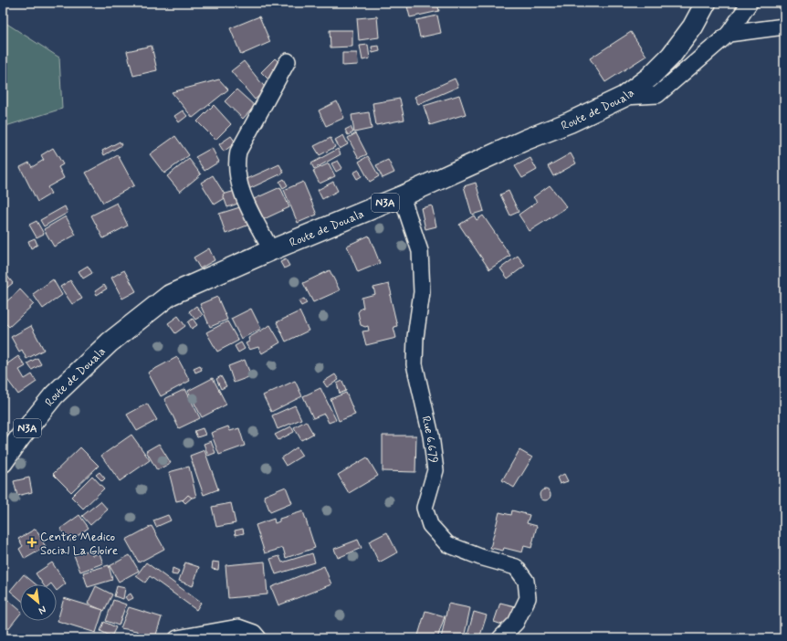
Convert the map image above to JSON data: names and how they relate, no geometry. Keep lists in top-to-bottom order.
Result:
{
  "streets": {
    "highway": ["Route de Douala", "N3A"],
    "street": ["Rue 6.679"]
  },
  "crossings": [
    ["Route de Douala", "Rue 6.679"]
  ],
  "places": {
    "health": ["Centre Medico Social La Gloire"]
  },
  "north": "bottom right"
}
